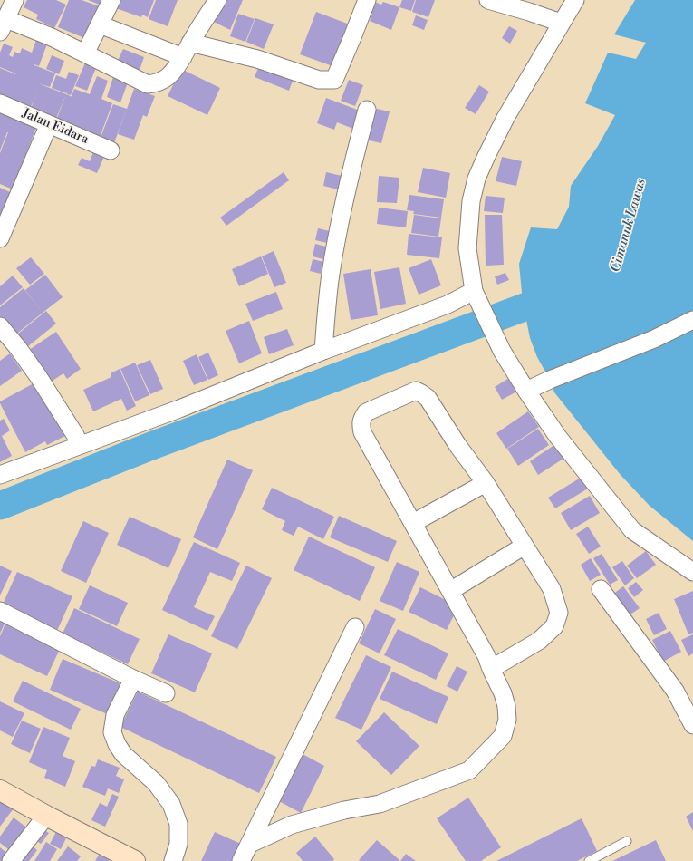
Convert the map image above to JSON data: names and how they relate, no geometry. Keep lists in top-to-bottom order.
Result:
{
  "streets": {
    "street": ["Jalan Eidara"]
  },
  "water": ["Cimanuk Lawas"]
}
